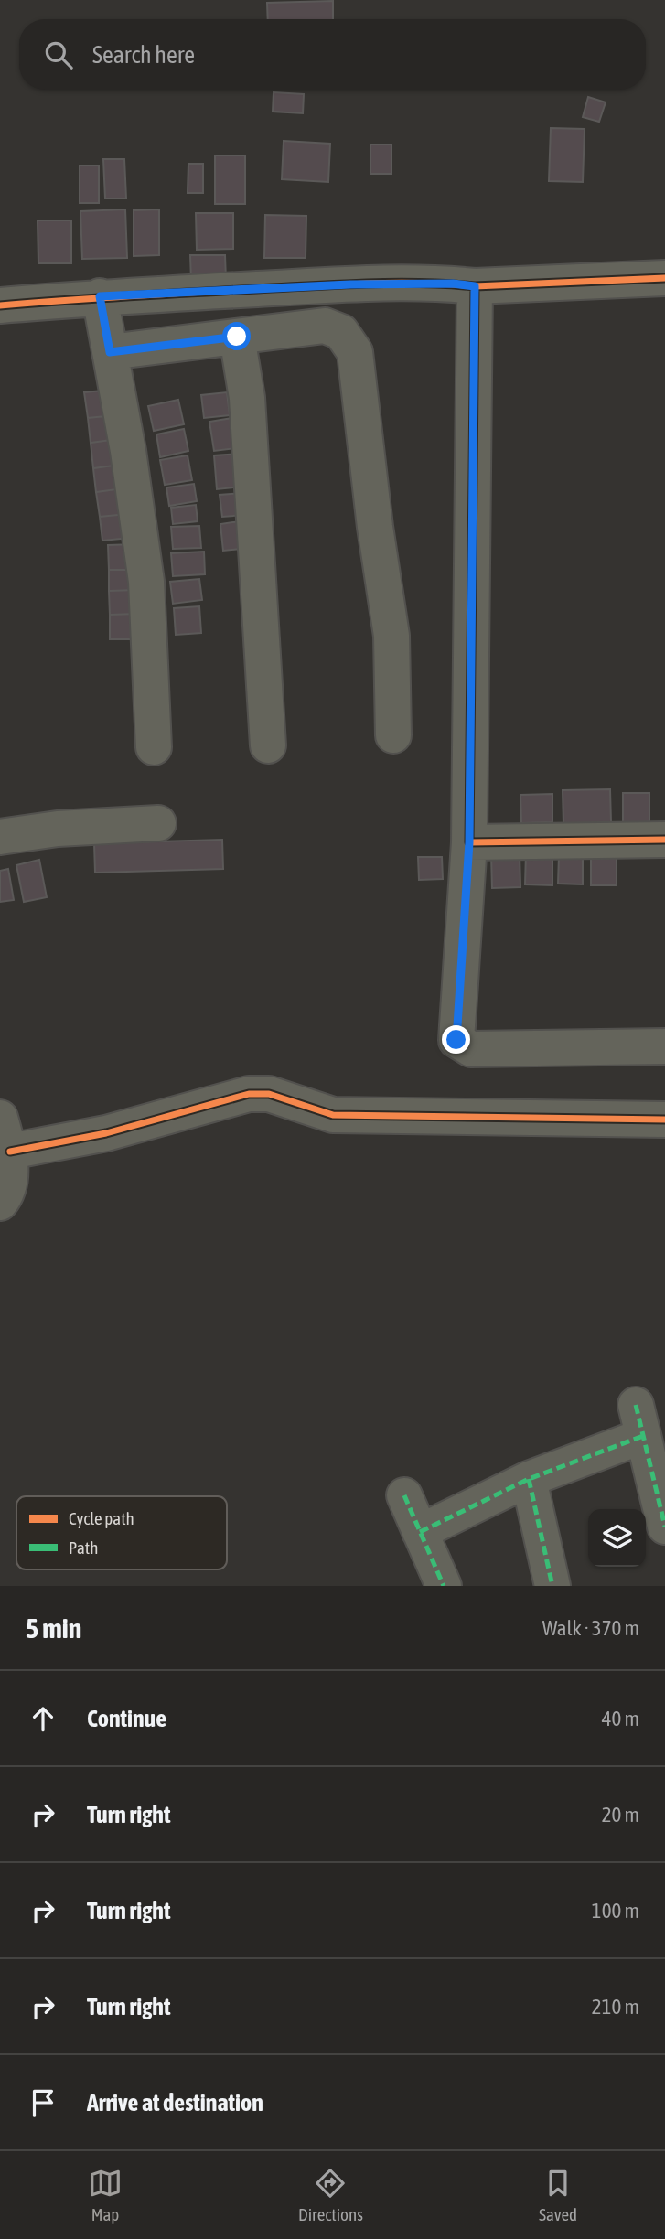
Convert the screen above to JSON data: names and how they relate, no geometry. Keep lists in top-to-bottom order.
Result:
{
  "legend": ["Cycle path", "Path"],
  "page": {
    "search": "Search here",
    "heading": ["5 min", "Walk · 370 m"],
    "list": [
      ["Continue", "40 m"],
      ["Turn right", "20 m"],
      ["Turn right", "100 m"],
      ["Turn right", "210 m"],
      "Arrive at destination"
    ],
    "nav": ["Map", "Directions", "Saved"]
  }
}
